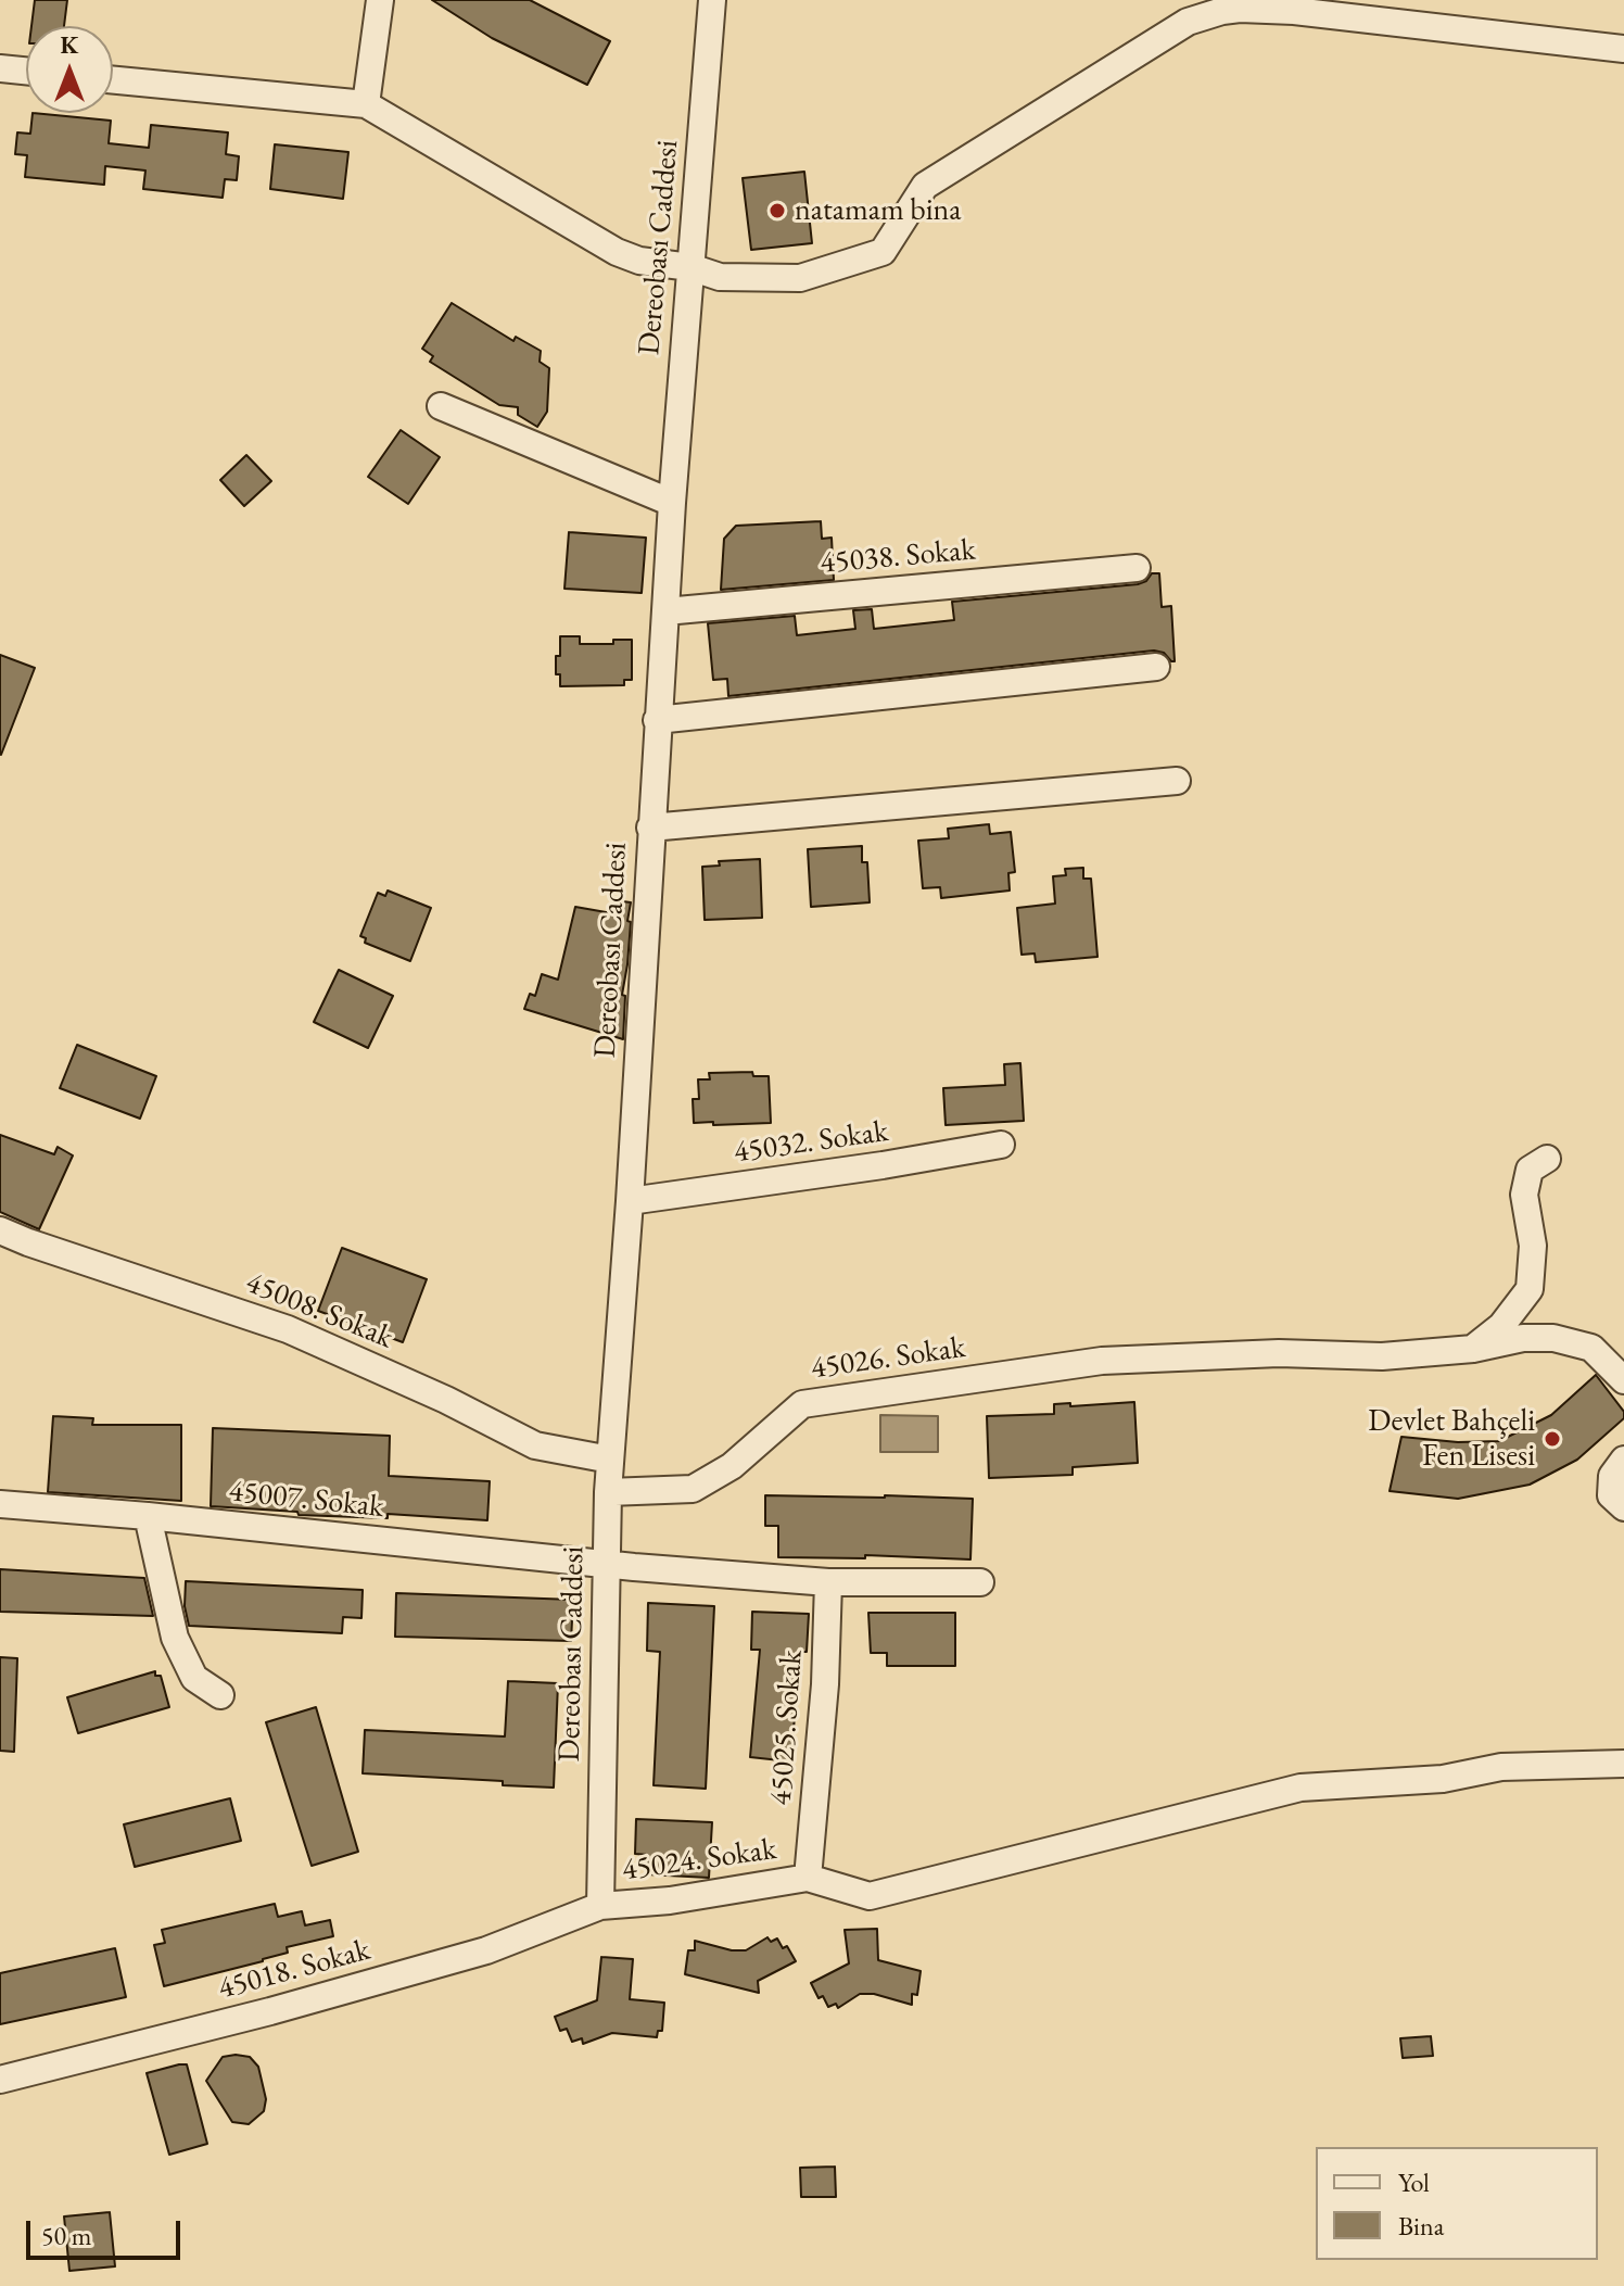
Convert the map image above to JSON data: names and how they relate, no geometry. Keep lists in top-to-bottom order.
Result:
{
  "streets": {
    "street": [
      "Dereobası Caddesi",
      "45038. Sokak",
      "45032. Sokak",
      "45008. Sokak",
      "45026. Sokak",
      "45007. Sokak",
      "45025. Sokak",
      "45024. Sokak",
      "45018. Sokak"
    ]
  },
  "crossings": [
    ["Dereobası Caddesi", "45038. Sokak"],
    ["Dereobası Caddesi", "45032. Sokak"],
    ["Dereobası Caddesi", "45008. Sokak"],
    ["Dereobası Caddesi", "45026. Sokak"],
    ["Dereobası Caddesi", "45007. Sokak"],
    ["Dereobası Caddesi", "45024. Sokak"],
    ["Dereobası Caddesi", "45018. Sokak"],
    ["45025. Sokak", "45024. Sokak"],
    ["45024. Sokak", "45018. Sokak"]
  ],
  "places": ["natamam bina", "Devlet Bahçeli Fen Lisesi"],
  "legend": ["Yol", "Bina"],
  "scale_bar": "50 m",
  "north": "top"
}
